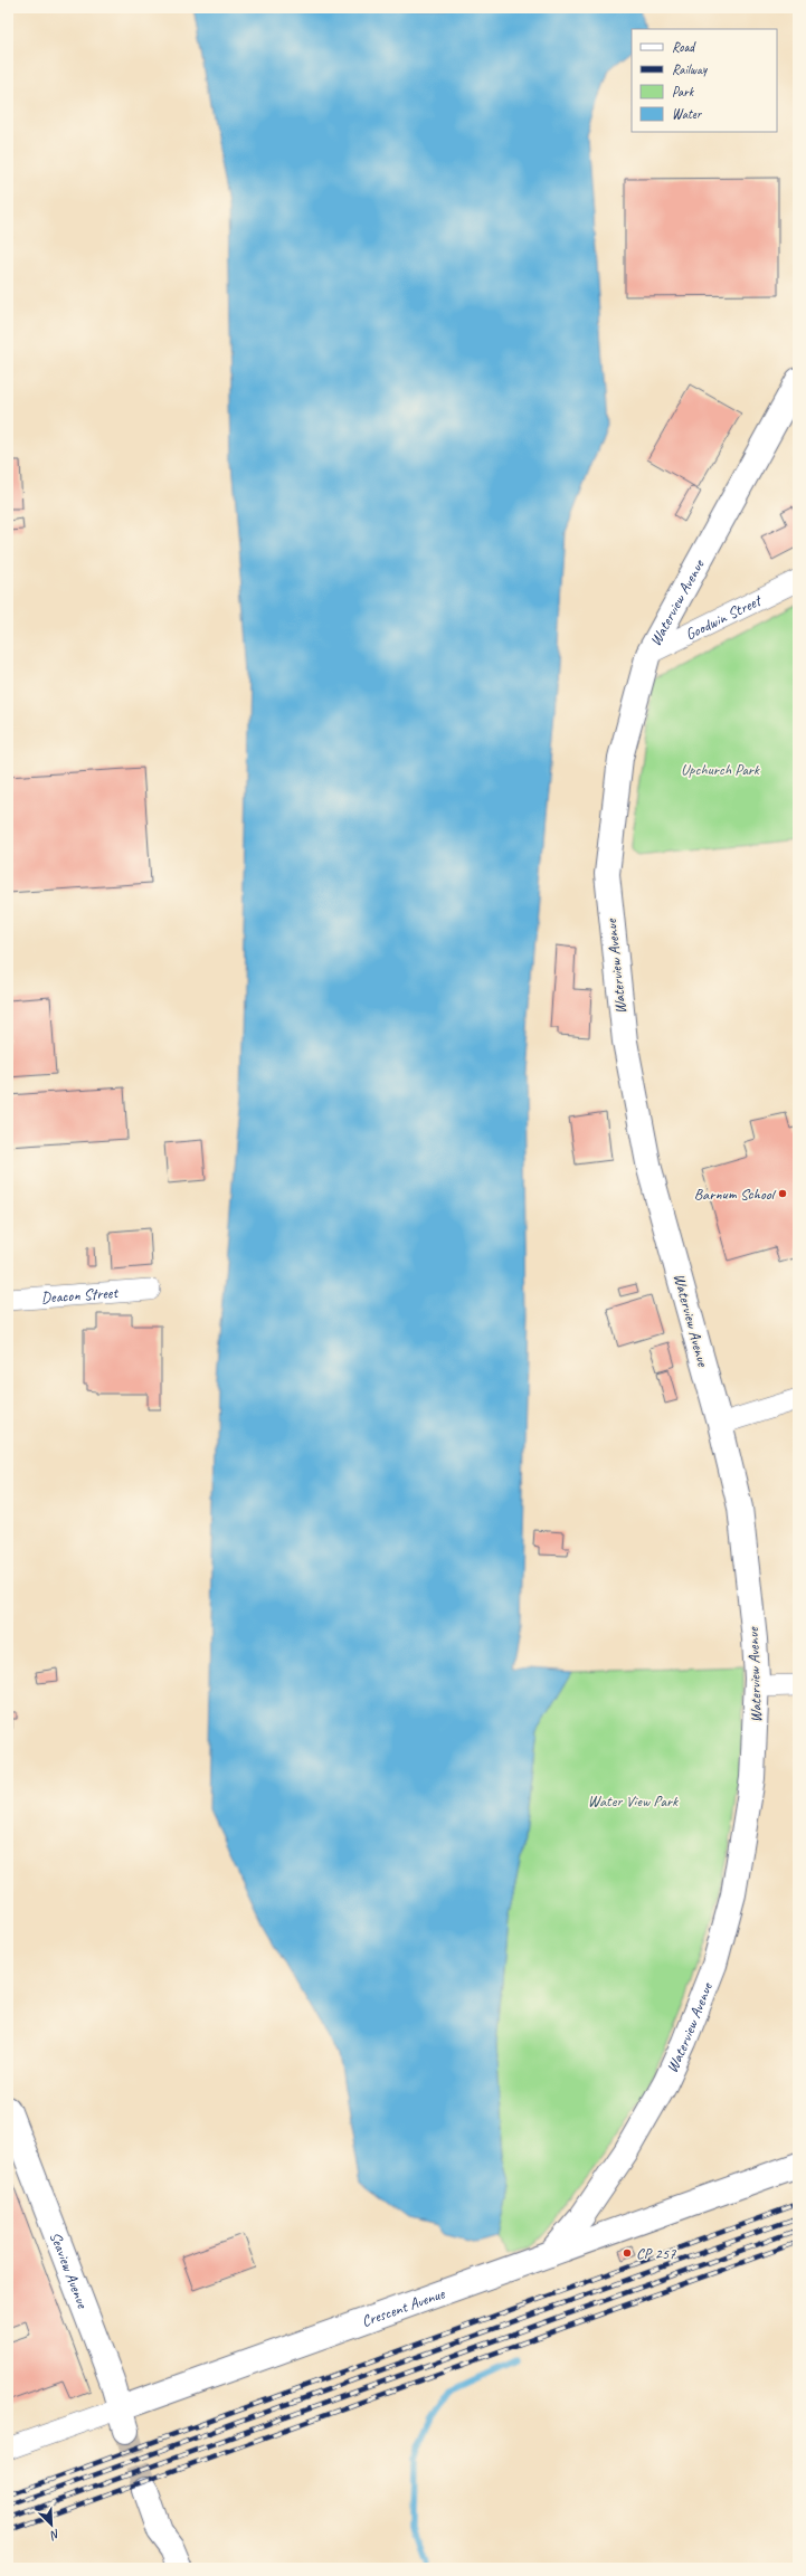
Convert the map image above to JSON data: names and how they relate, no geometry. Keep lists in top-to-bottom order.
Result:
{
  "streets": {
    "street": [
      "Waterview Avenue",
      "Goodwin Street",
      "Deacon Street",
      "Seaview Avenue",
      "Crescent Avenue"
    ]
  },
  "crossings": [
    ["Waterview Avenue", "Goodwin Street"],
    ["Waterview Avenue", "Crescent Avenue"],
    ["Seaview Avenue", "Crescent Avenue"]
  ],
  "parks": ["Upchurch Park", "Water View Park"],
  "places": ["Barnum School", "CP 257"],
  "legend": [
    "Road",
    "Railway",
    "Park",
    "Water"
  ],
  "north": "bottom right"
}
